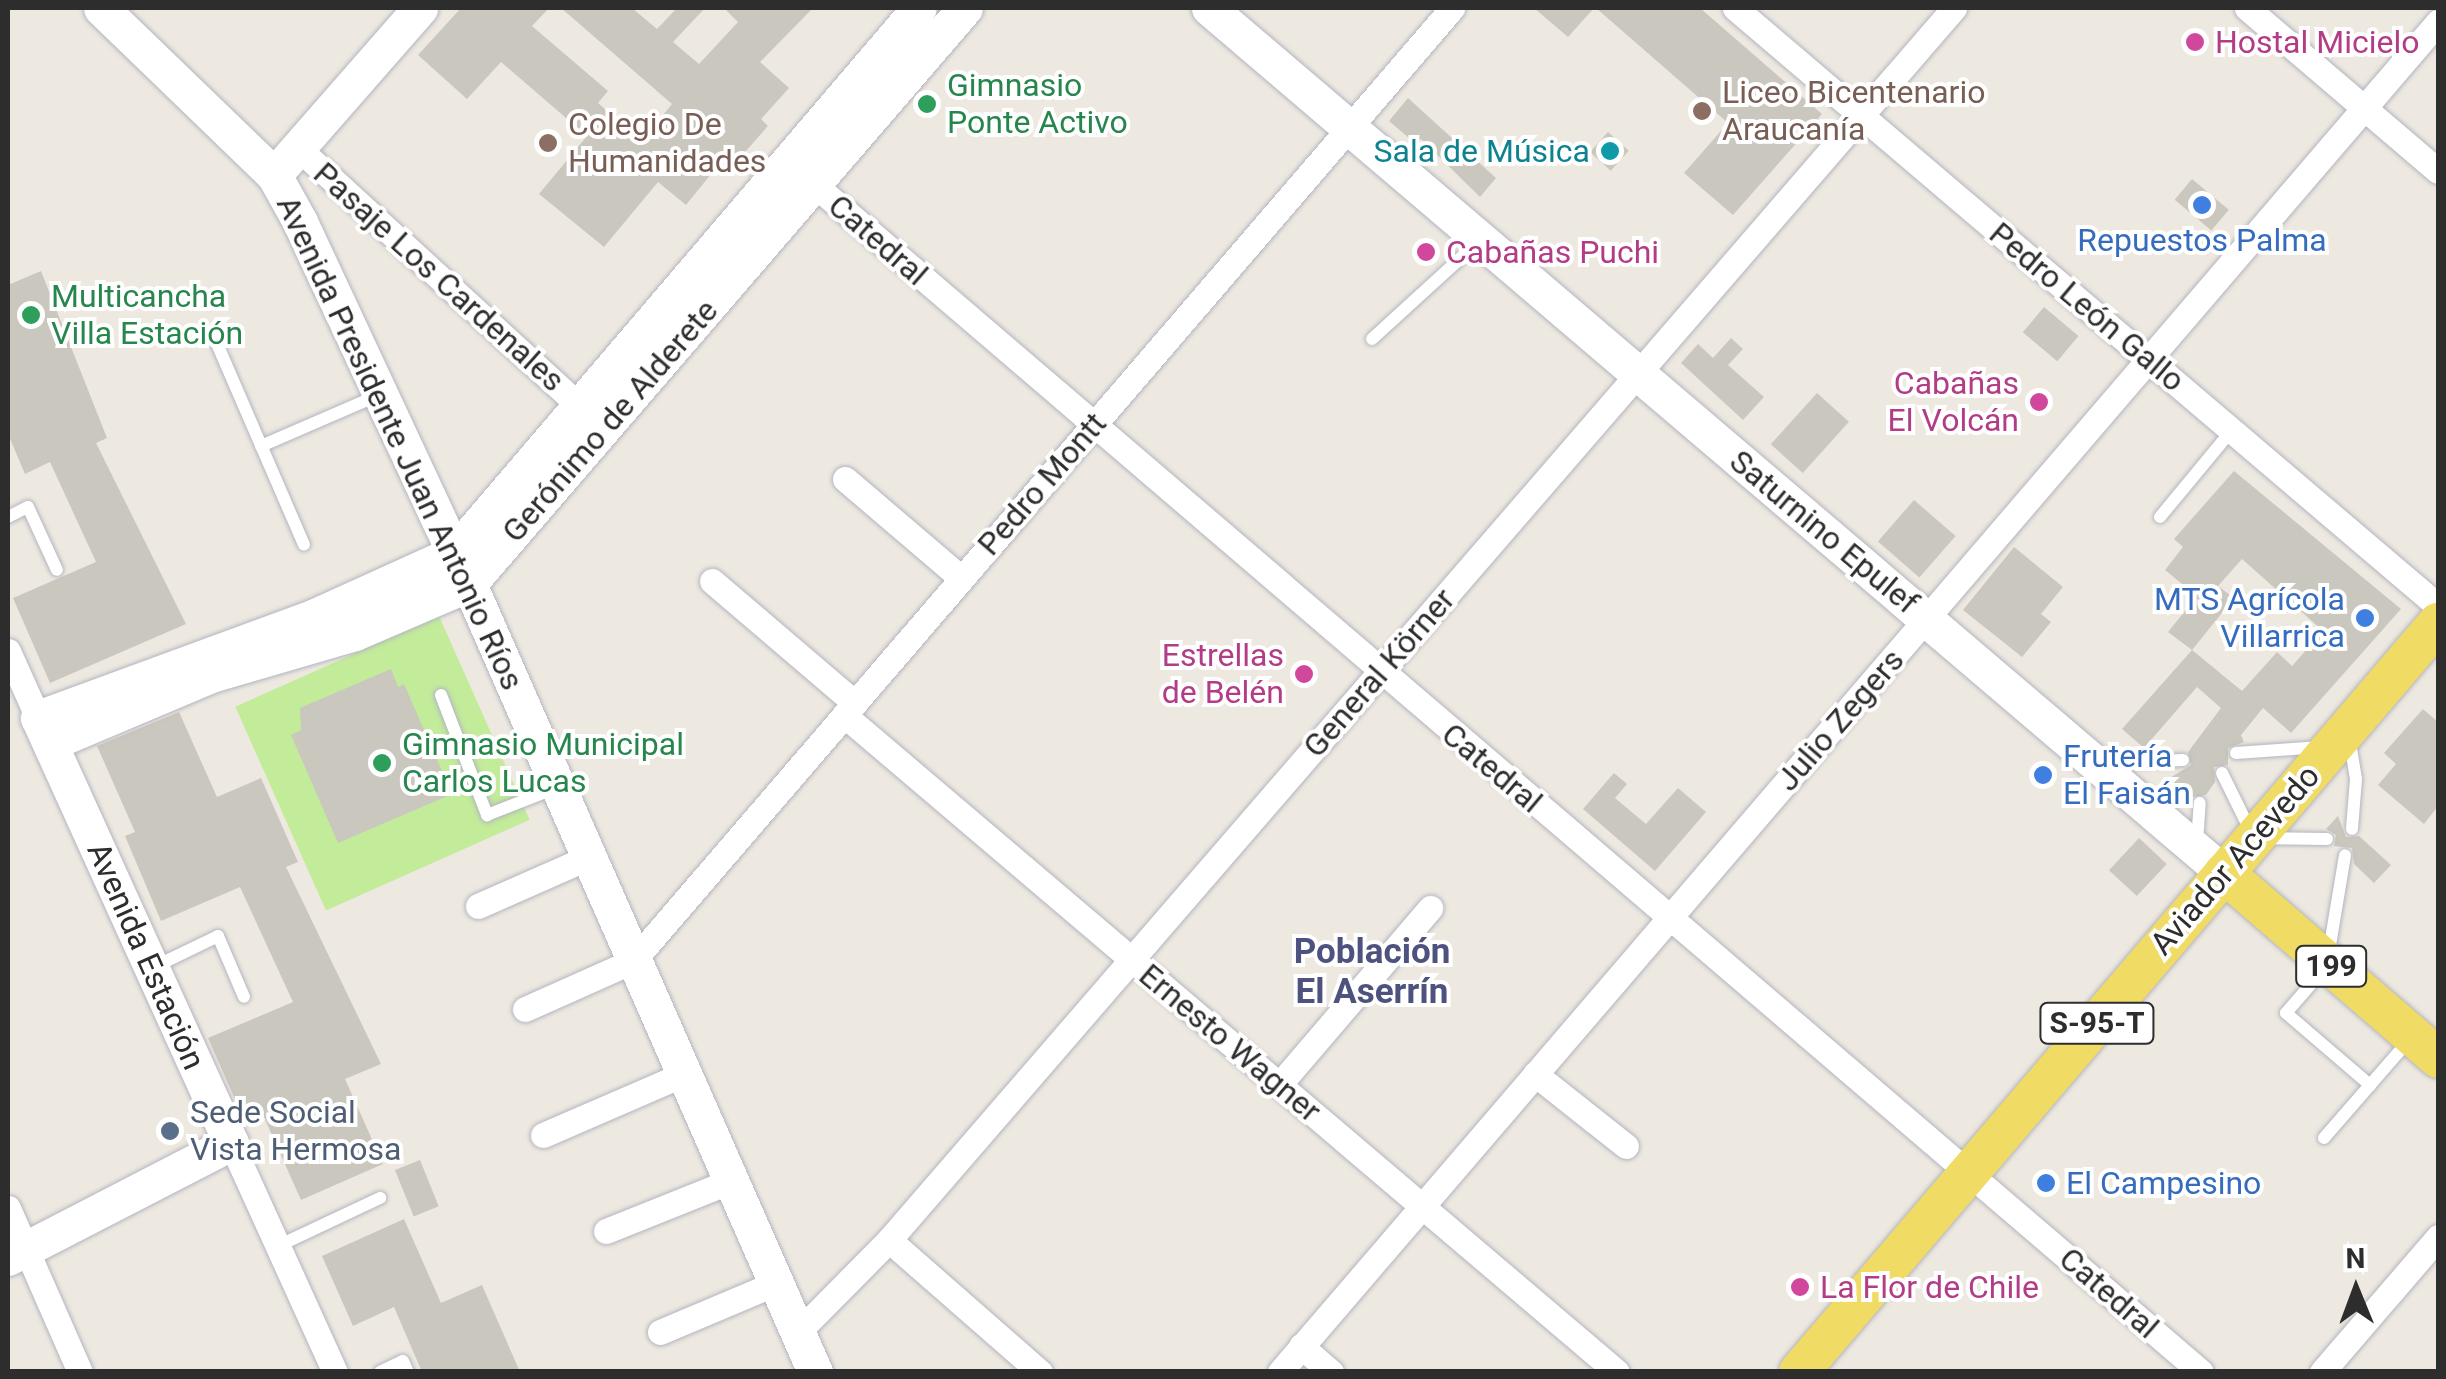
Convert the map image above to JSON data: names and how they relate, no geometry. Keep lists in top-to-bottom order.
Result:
{
  "streets": {
    "main road": [
      "Gerónimo de Alderete",
      "Avenida Presidente Juan Antonio Ríos",
      "Saturnino Epulef",
      "Aviador Acevedo",
      "Avenida Estación",
      "199",
      "S-95-T"
    ],
    "street": [
      "Catedral",
      "Pasaje Los Cardenales",
      "Pedro León Gallo",
      "Pedro Montt",
      "General Körner",
      "Julio Zegers",
      "Ernesto Wagner"
    ]
  },
  "crossings": [
    ["Catedral", "Gerónimo de Alderete"],
    ["Catedral", "Pedro Montt"],
    ["Catedral", "General Körner"],
    ["Catedral", "Julio Zegers"],
    ["Catedral", "Aviador Acevedo"],
    ["Pasaje Los Cardenales", "Gerónimo de Alderete"],
    ["Pedro León Gallo", "General Körner"],
    ["Pedro León Gallo", "Julio Zegers"],
    ["Gerónimo de Alderete", "Avenida Presidente Juan Antonio Ríos"],
    ["Gerónimo de Alderete", "Avenida Estación"],
    ["Avenida Presidente Juan Antonio Ríos", "Pedro Montt"],
    ["Avenida Presidente Juan Antonio Ríos", "General Körner"],
    ["Pedro Montt", "Saturnino Epulef"],
    ["Pedro Montt", "Ernesto Wagner"],
    ["Saturnino Epulef", "General Körner"],
    ["Saturnino Epulef", "Julio Zegers"],
    ["Saturnino Epulef", "Aviador Acevedo"],
    ["General Körner", "Ernesto Wagner"],
    ["Julio Zegers", "Ernesto Wagner"]
  ],
  "districts": ["Población El Aserrín"],
  "places": [
    "Hostal Micielo",
    "Gimnasio Ponte Activo",
    "Liceo Bicentenario Araucanía",
    "Colegio De Humanidades",
    "Sala de Música",
    "Repuestos Palma",
    "Cabañas Puchi",
    "Multicancha Villa Estación",
    "Cabañas El Volcán",
    "MTS Agrícola Villarrica",
    "Estrellas de Belén",
    "Gimnasio Municipal Carlos Lucas",
    "Frutería El Faisán",
    "Sede Social Vista Hermosa",
    "El Campesino",
    "La Flor de Chile"
  ],
  "north": "top"
}
